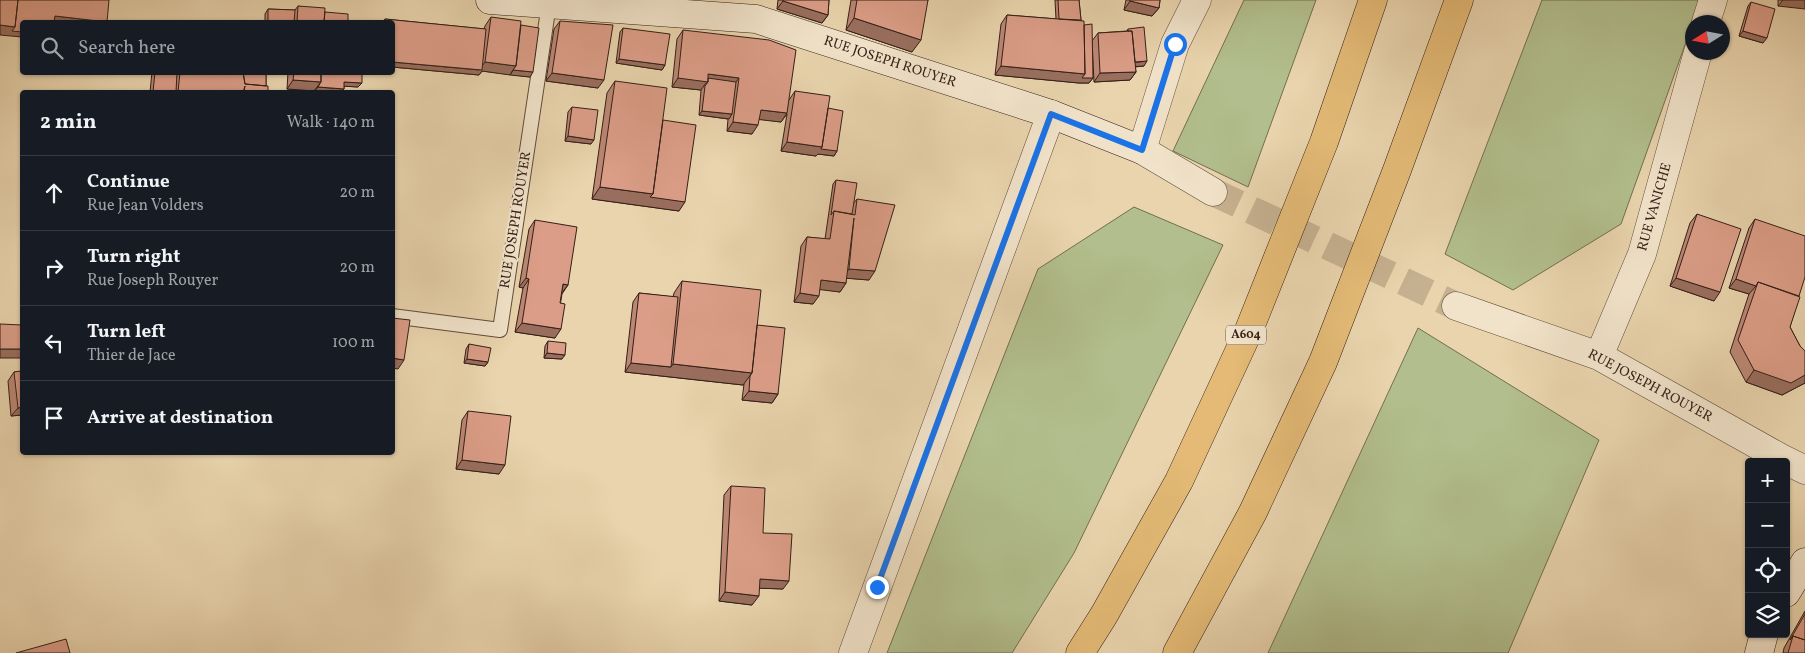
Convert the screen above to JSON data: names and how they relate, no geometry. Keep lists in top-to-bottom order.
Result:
{
  "streets": {
    "highway": ["A604"],
    "street": ["RUE JOSEPH ROUYER", "RUE VANICHE"]
  },
  "crossings": [
    ["RUE JOSEPH ROUYER", "RUE VANICHE"]
  ],
  "north": "left",
  "page": {
    "search": "Search here",
    "heading": ["2 min", "Walk · 140 m"],
    "list": [
      ["Continue", "Rue Jean Volders", "20 m"],
      ["Turn right", "Rue Joseph Rouyer", "20 m"],
      ["Turn left", "Thier de Jace", "100 m"],
      "Arrive at destination"
    ],
    "map_buttons": ["+", "−"]
  }
}
